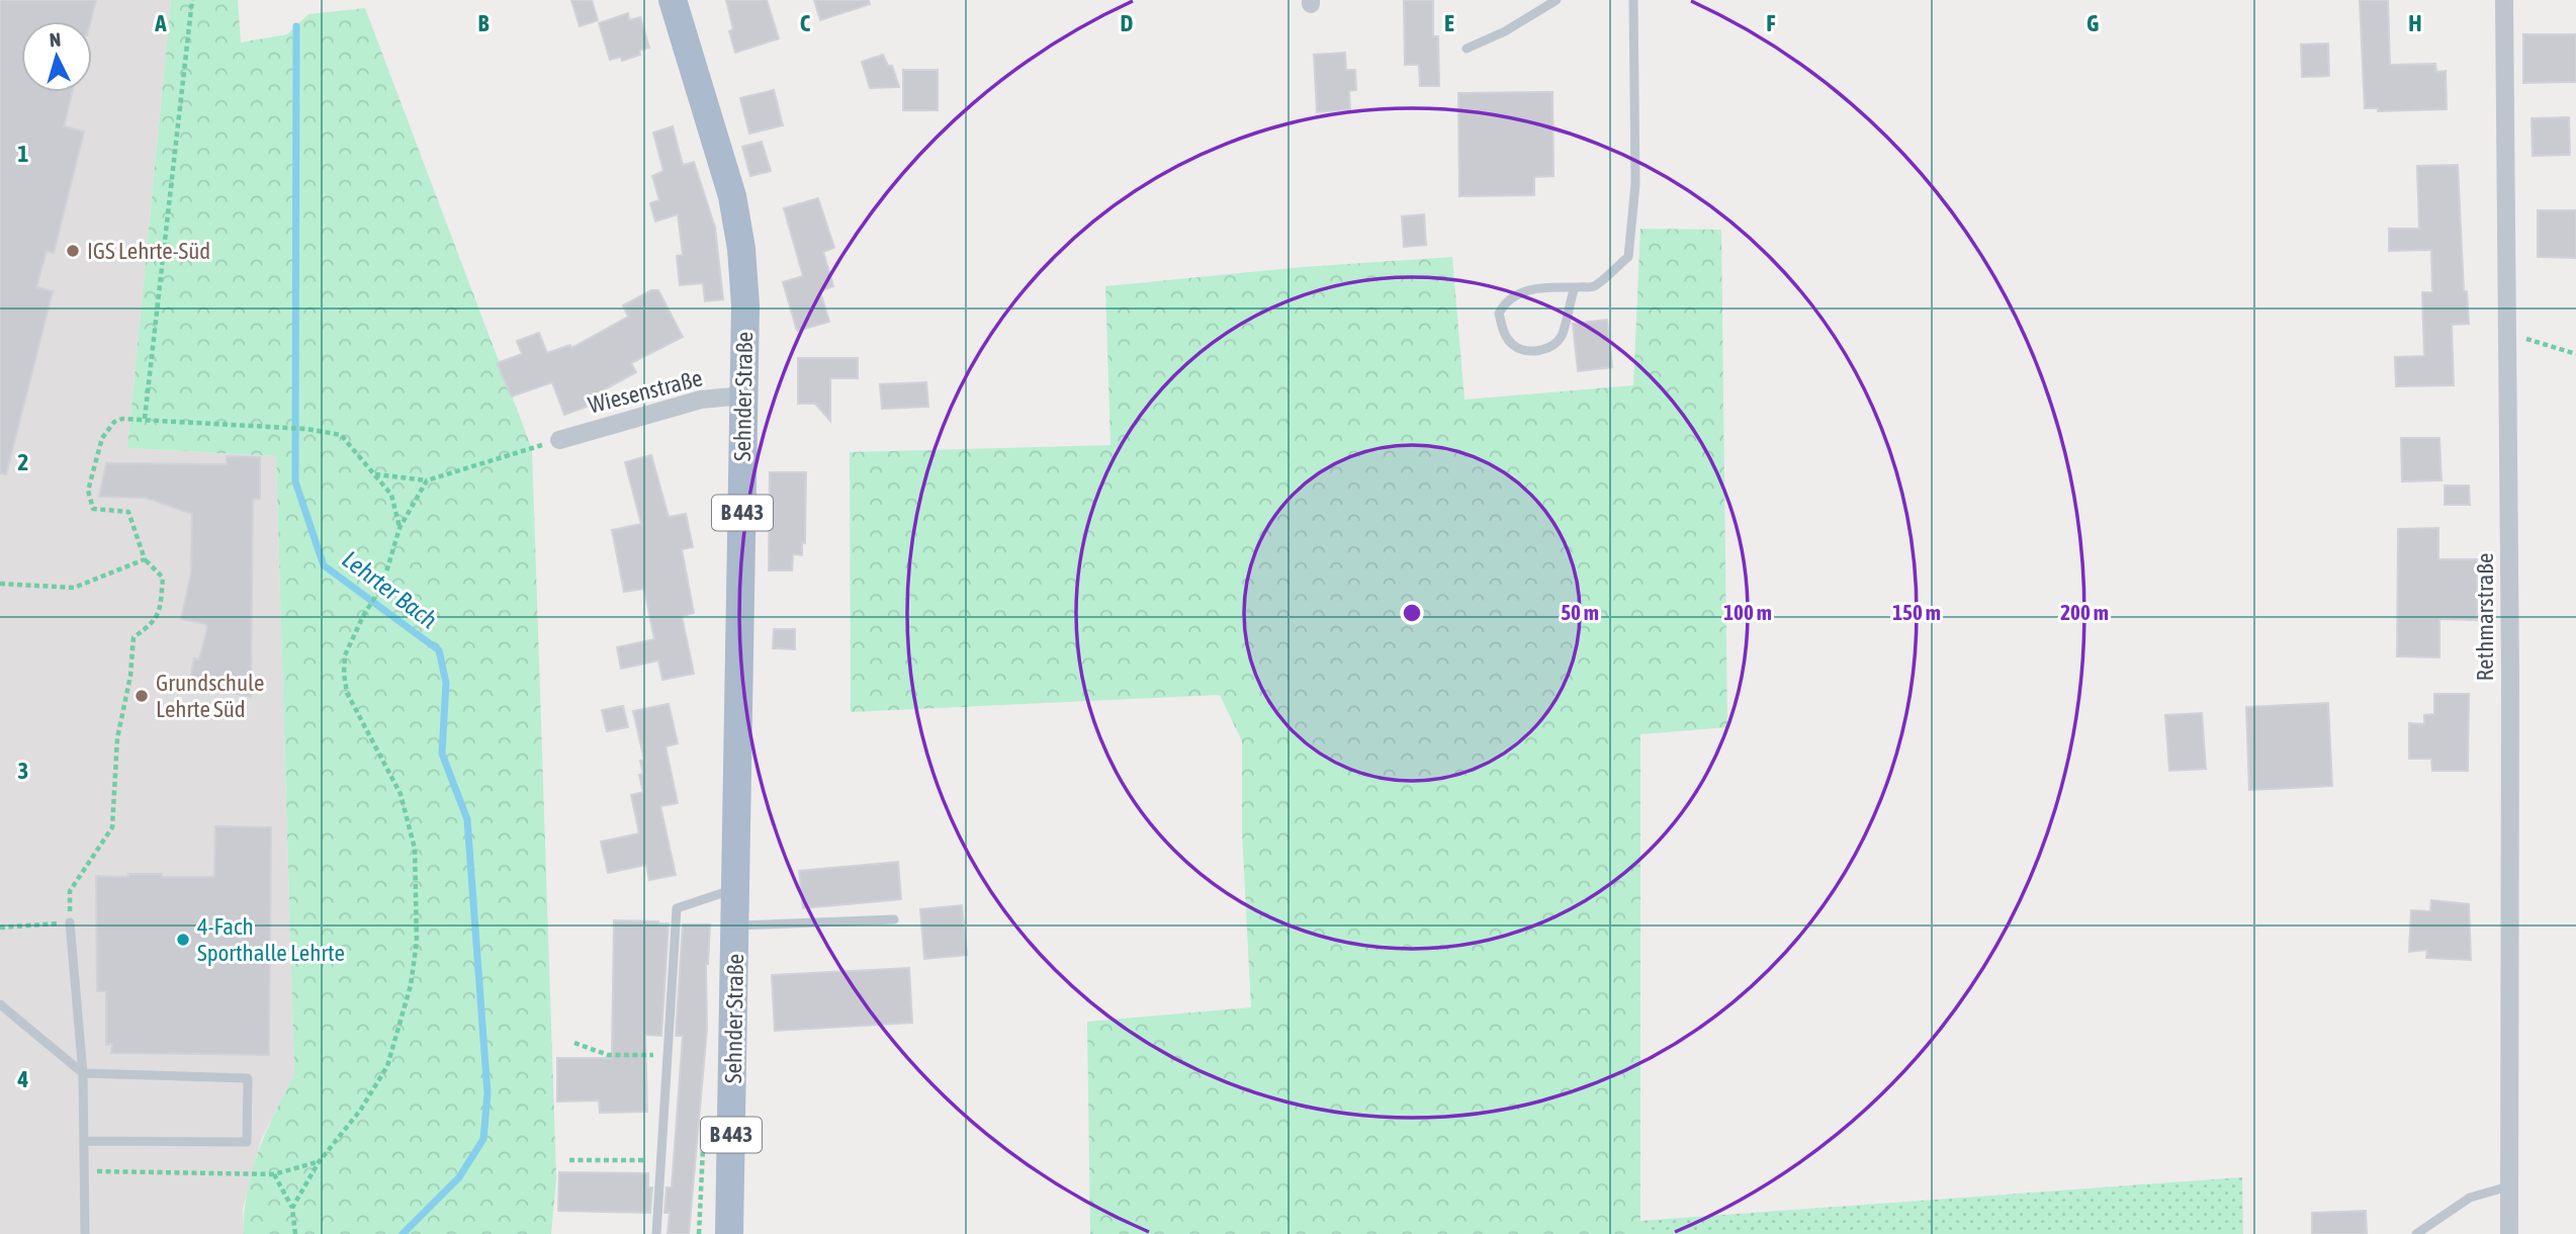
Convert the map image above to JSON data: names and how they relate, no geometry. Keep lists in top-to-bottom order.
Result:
{
  "streets": {
    "main road": ["Sehnder Straße", "B 443"],
    "street": ["Wiesenstraße", "Rethmarstraße"]
  },
  "crossings": [
    ["Wiesenstraße", "Sehnder Straße"]
  ],
  "water": ["Lehrter Bach"],
  "places": ["IGS Lehrte-Süd", "Grundschule Lehrte Süd", "4-Fach Sporthalle Lehrte"],
  "north": "top",
  "grid": {
    "columns": [
      "A",
      "B",
      "C",
      "D",
      "E",
      "F",
      "G",
      "H"
    ],
    "rows": [
      "1",
      "2",
      "3",
      "4"
    ]
  },
  "rings": [
    "50 m",
    "100 m",
    "150 m",
    "200 m"
  ]
}
